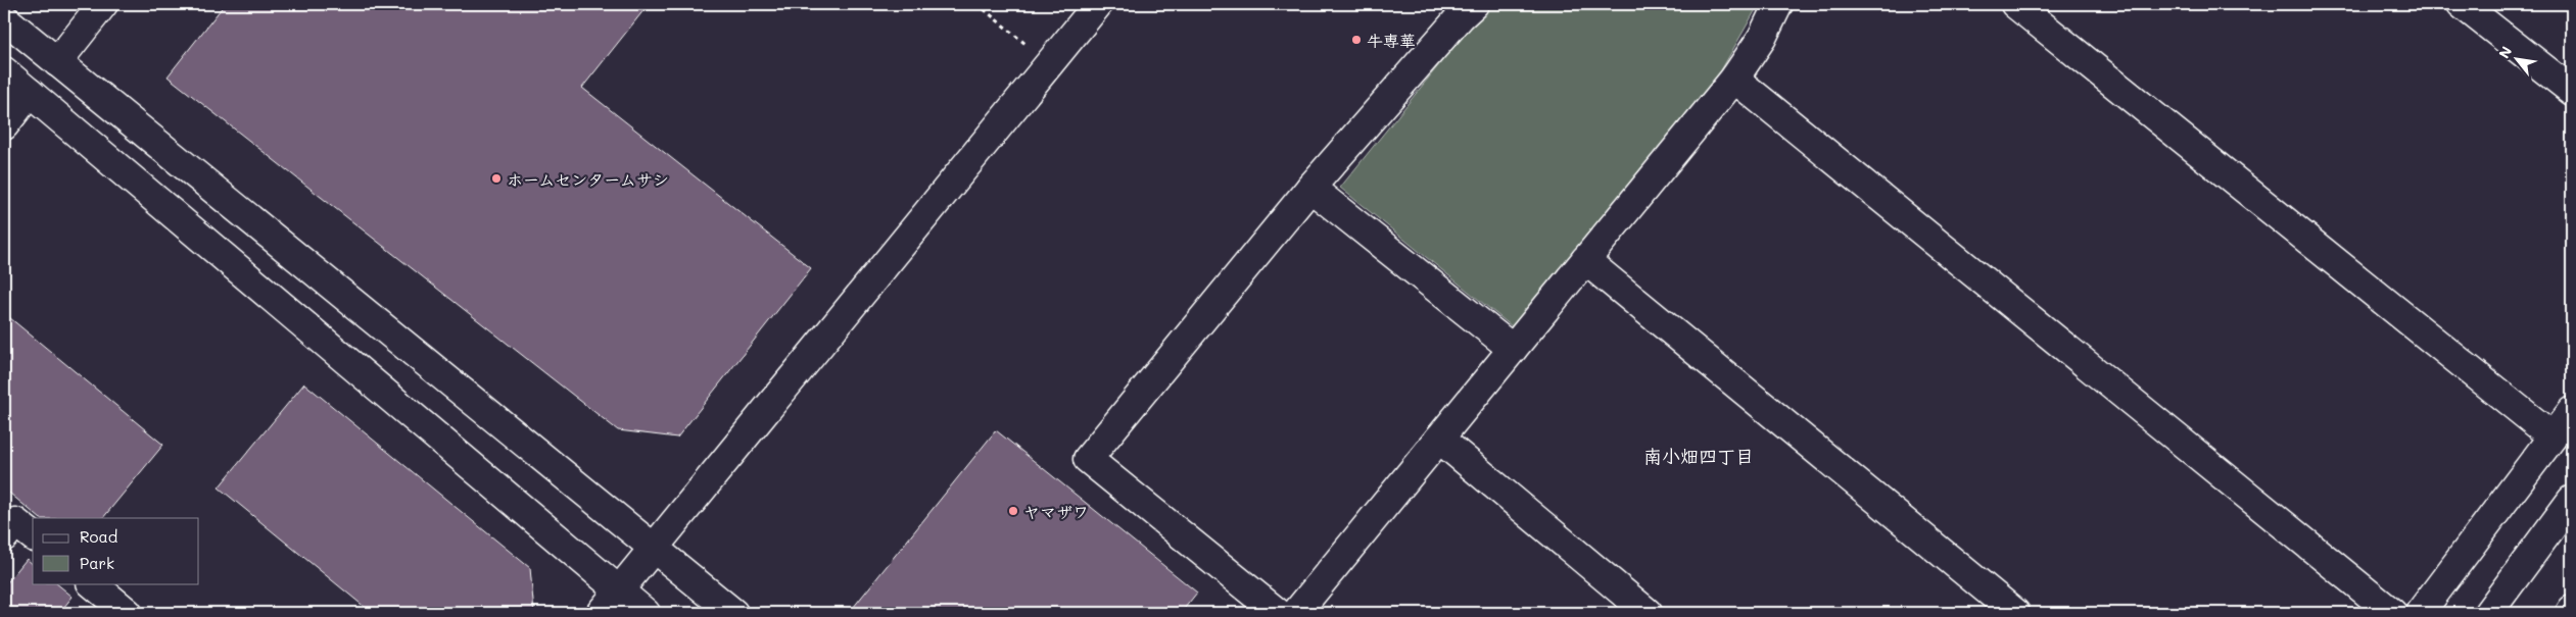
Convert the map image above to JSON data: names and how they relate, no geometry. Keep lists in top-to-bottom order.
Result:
{
  "districts": ["南小畑四丁目"],
  "places": ["牛専華", "ホームセンタームサシ", "ヤマザワ"],
  "legend": ["Road", "Park"],
  "north": "top left"
}
